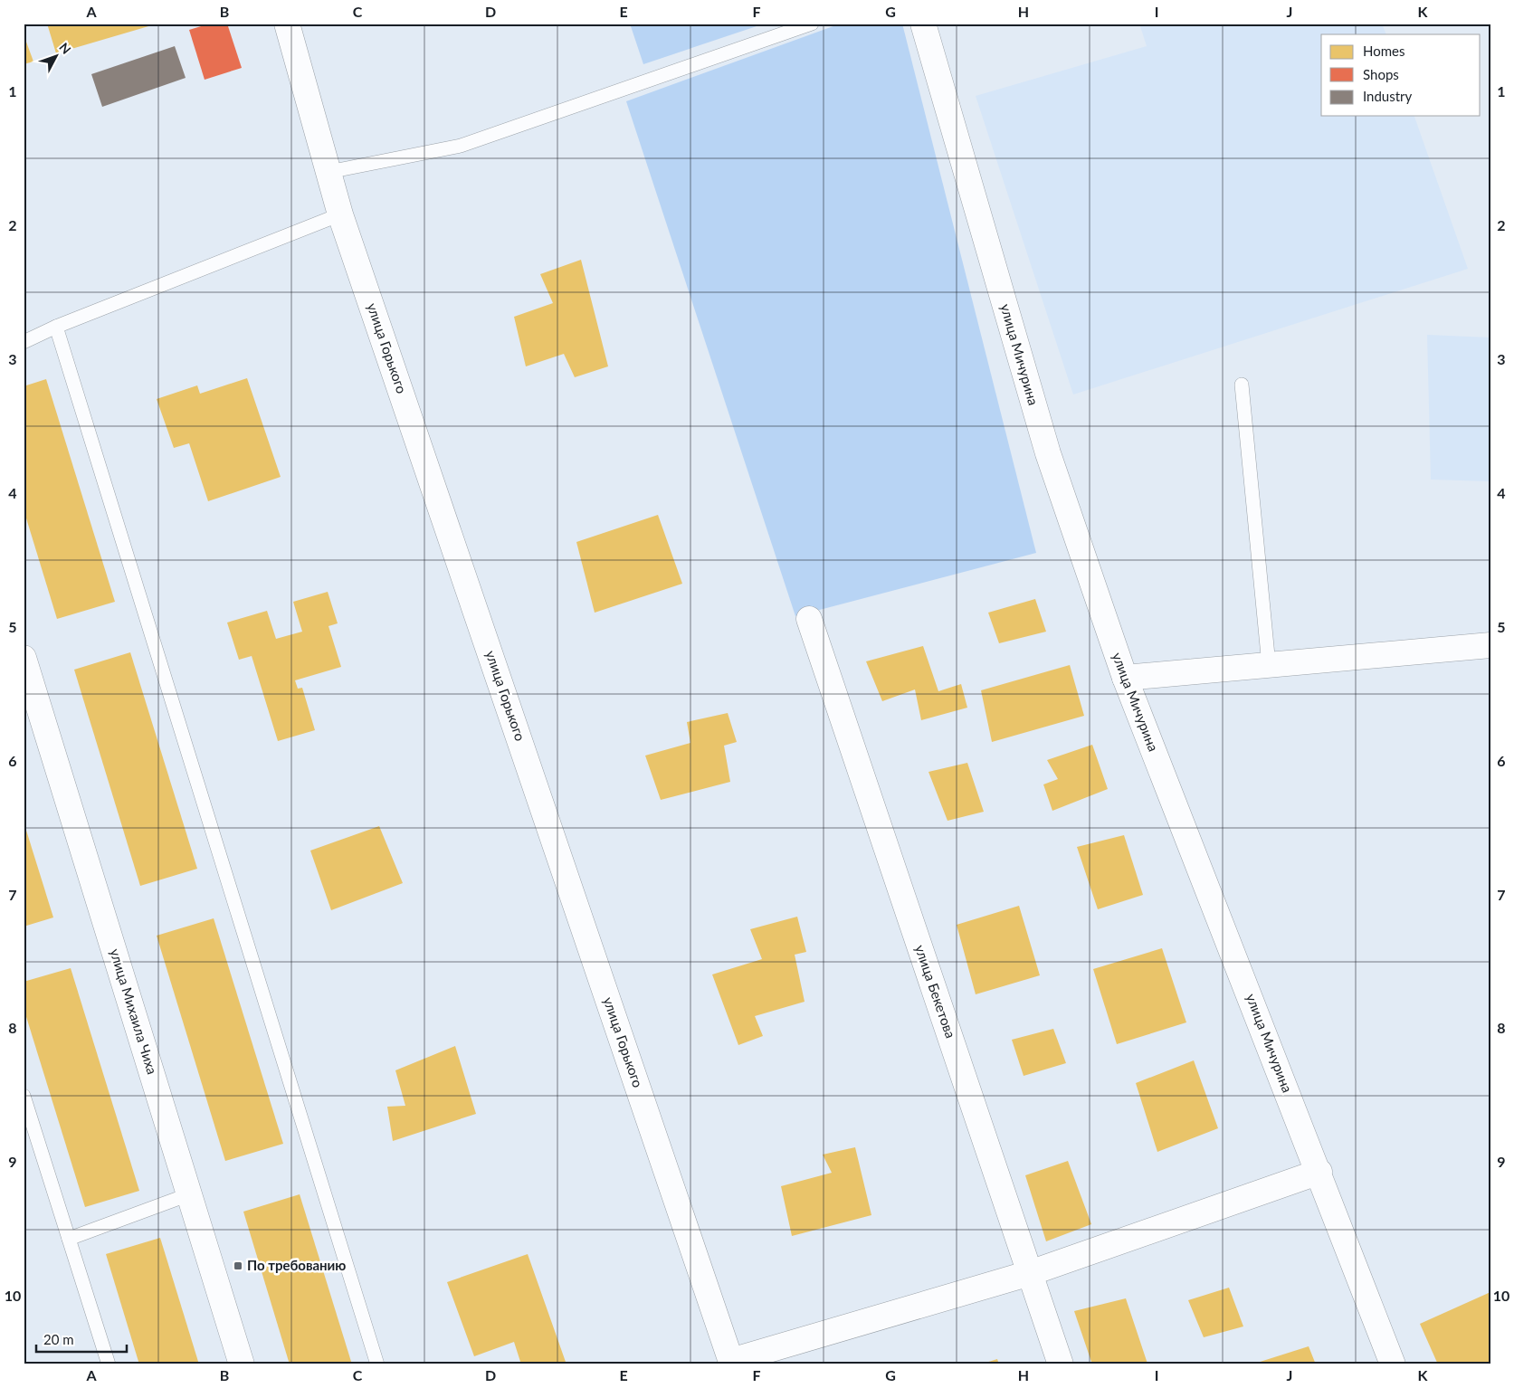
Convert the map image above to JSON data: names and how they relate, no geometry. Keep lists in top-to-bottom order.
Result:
{
  "streets": {
    "street": [
      "улица Горького",
      "улица Мичурина",
      "улица Бекетова",
      "улица Михаила Чиха"
    ]
  },
  "places": {
    "transit": ["По требованию"]
  },
  "legend": ["Homes", "Shops", "Industry"],
  "scale_bar": "20 m",
  "north": "top right",
  "grid": {
    "columns": [
      "A",
      "B",
      "C",
      "D",
      "E",
      "F",
      "G",
      "H",
      "I",
      "J",
      "K"
    ],
    "rows": [
      "1",
      "2",
      "3",
      "4",
      "5",
      "6",
      "7",
      "8",
      "9",
      "10"
    ]
  }
}
